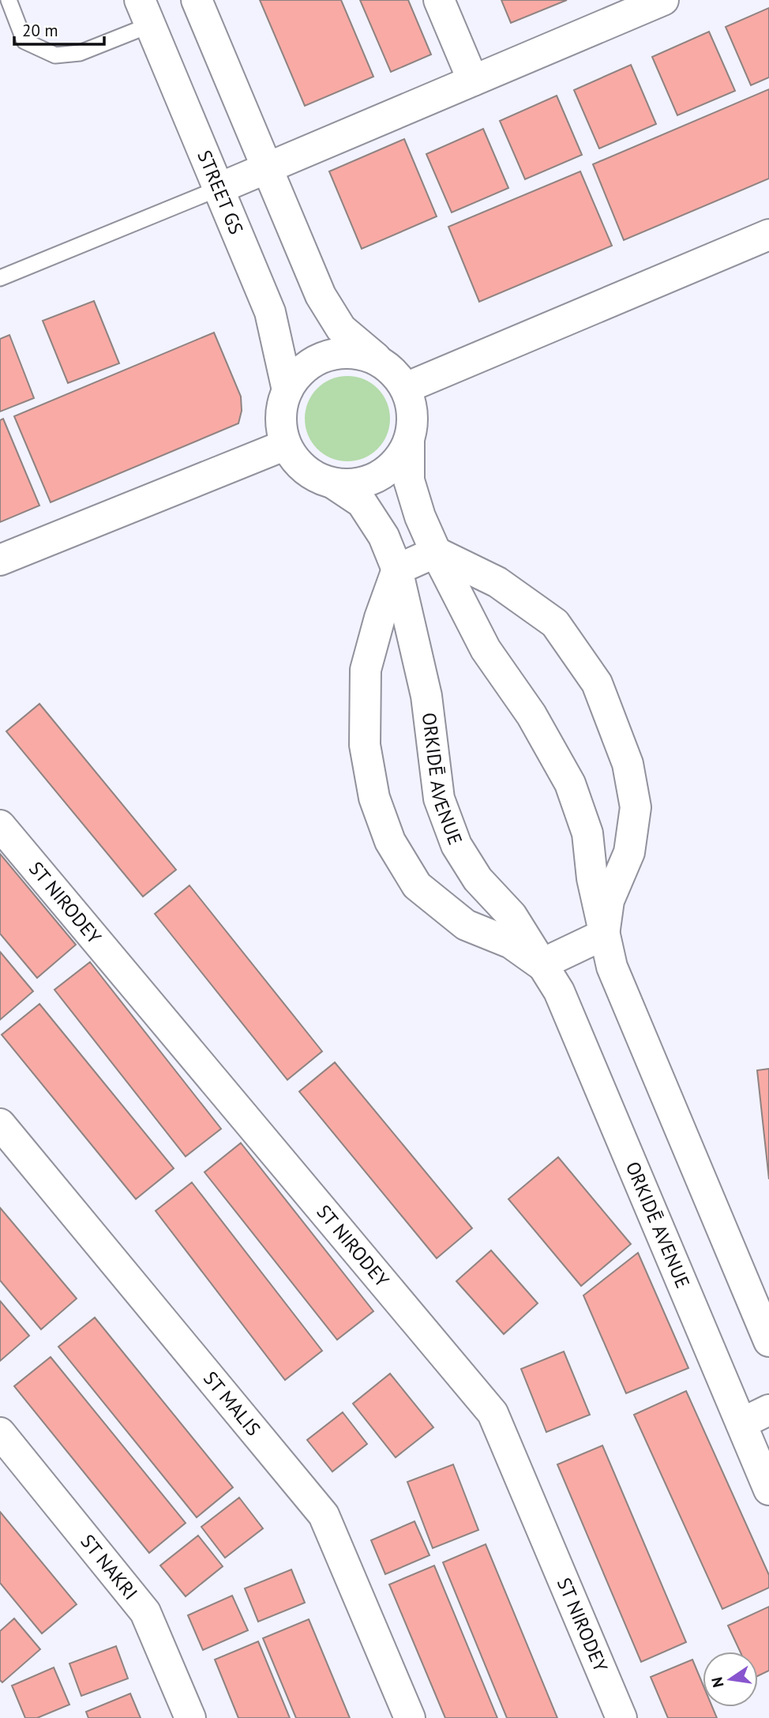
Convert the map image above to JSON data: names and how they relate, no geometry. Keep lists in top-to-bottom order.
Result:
{
  "streets": {
    "street": [
      "STREET GS",
      "ORKIDĒ AVENUE",
      "ST NIRODEY",
      "ST MALIS",
      "ST NAKRI"
    ]
  },
  "crossings": [
    ["STREET GS", "ORKIDĒ AVENUE"]
  ],
  "scale_bar": "20 m",
  "north": "left"
}
